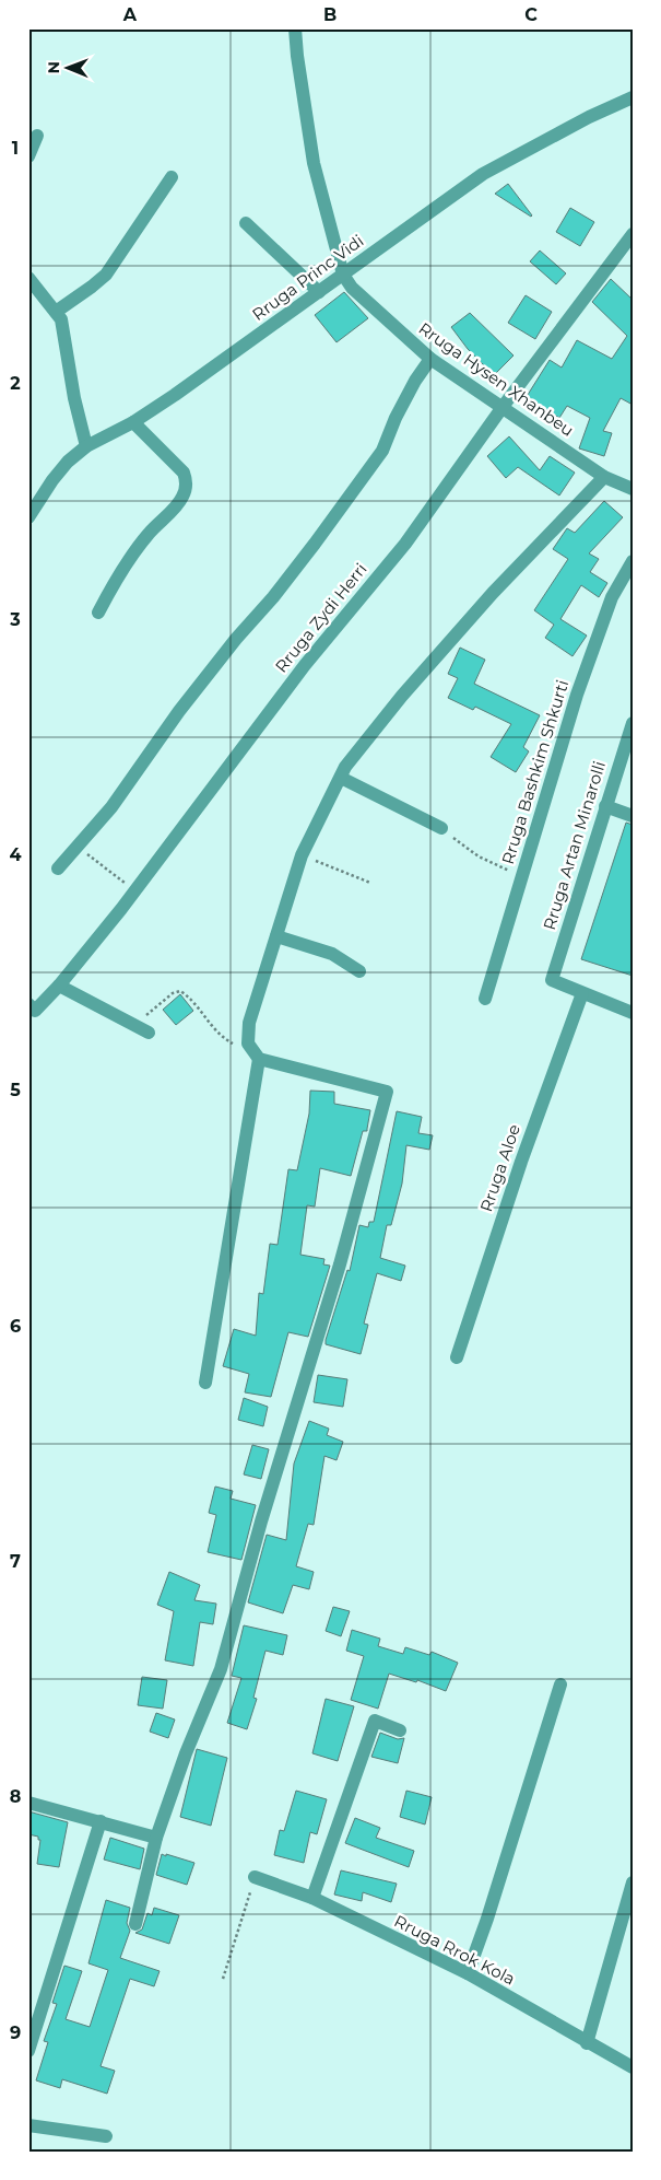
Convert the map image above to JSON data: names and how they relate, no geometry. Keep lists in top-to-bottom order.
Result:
{
  "streets": {
    "street": [
      "Rruga Princ Vidi",
      "Rruga Hysen Xhanbeu",
      "Rruga Zydi Herri",
      "Rruga Bashkim Shkurti",
      "Rruga Artan Minarolli",
      "Rruga Aloe",
      "Rruga Rrok Kola"
    ]
  },
  "crossings": [
    ["Rruga Princ Vidi", "Rruga Hysen Xhanbeu"],
    ["Rruga Hysen Xhanbeu", "Rruga Zydi Herri"],
    ["Rruga Artan Minarolli", "Rruga Aloe"]
  ],
  "north": "left",
  "grid": {
    "columns": ["A", "B", "C"],
    "rows": [
      "1",
      "2",
      "3",
      "4",
      "5",
      "6",
      "7",
      "8",
      "9"
    ]
  }
}
